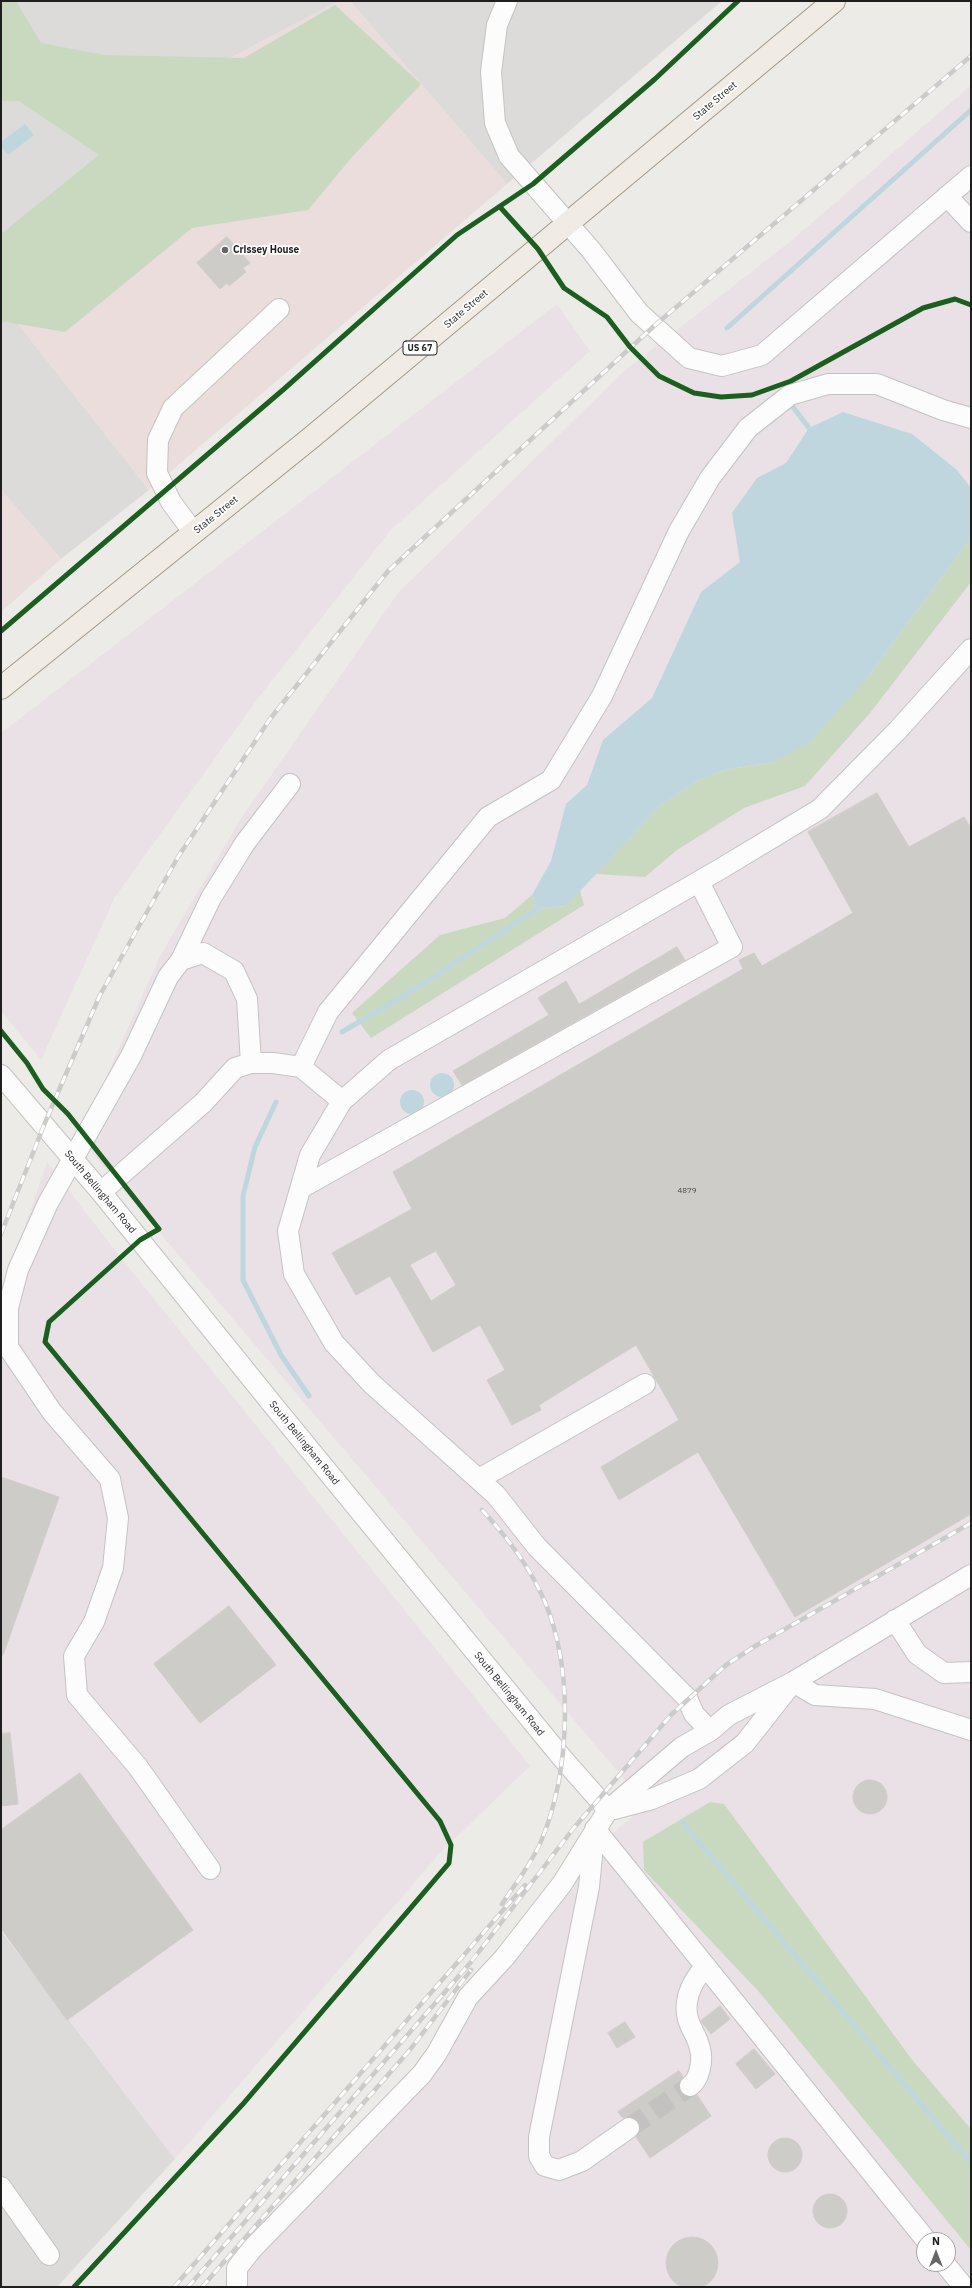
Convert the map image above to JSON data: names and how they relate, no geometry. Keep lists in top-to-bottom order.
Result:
{
  "streets": {
    "main road": ["State Street", "US 67"],
    "street": ["South Bellingham Road"]
  },
  "places": ["Crissey House"],
  "house_numbers": ["4879"],
  "north": "top"
}
